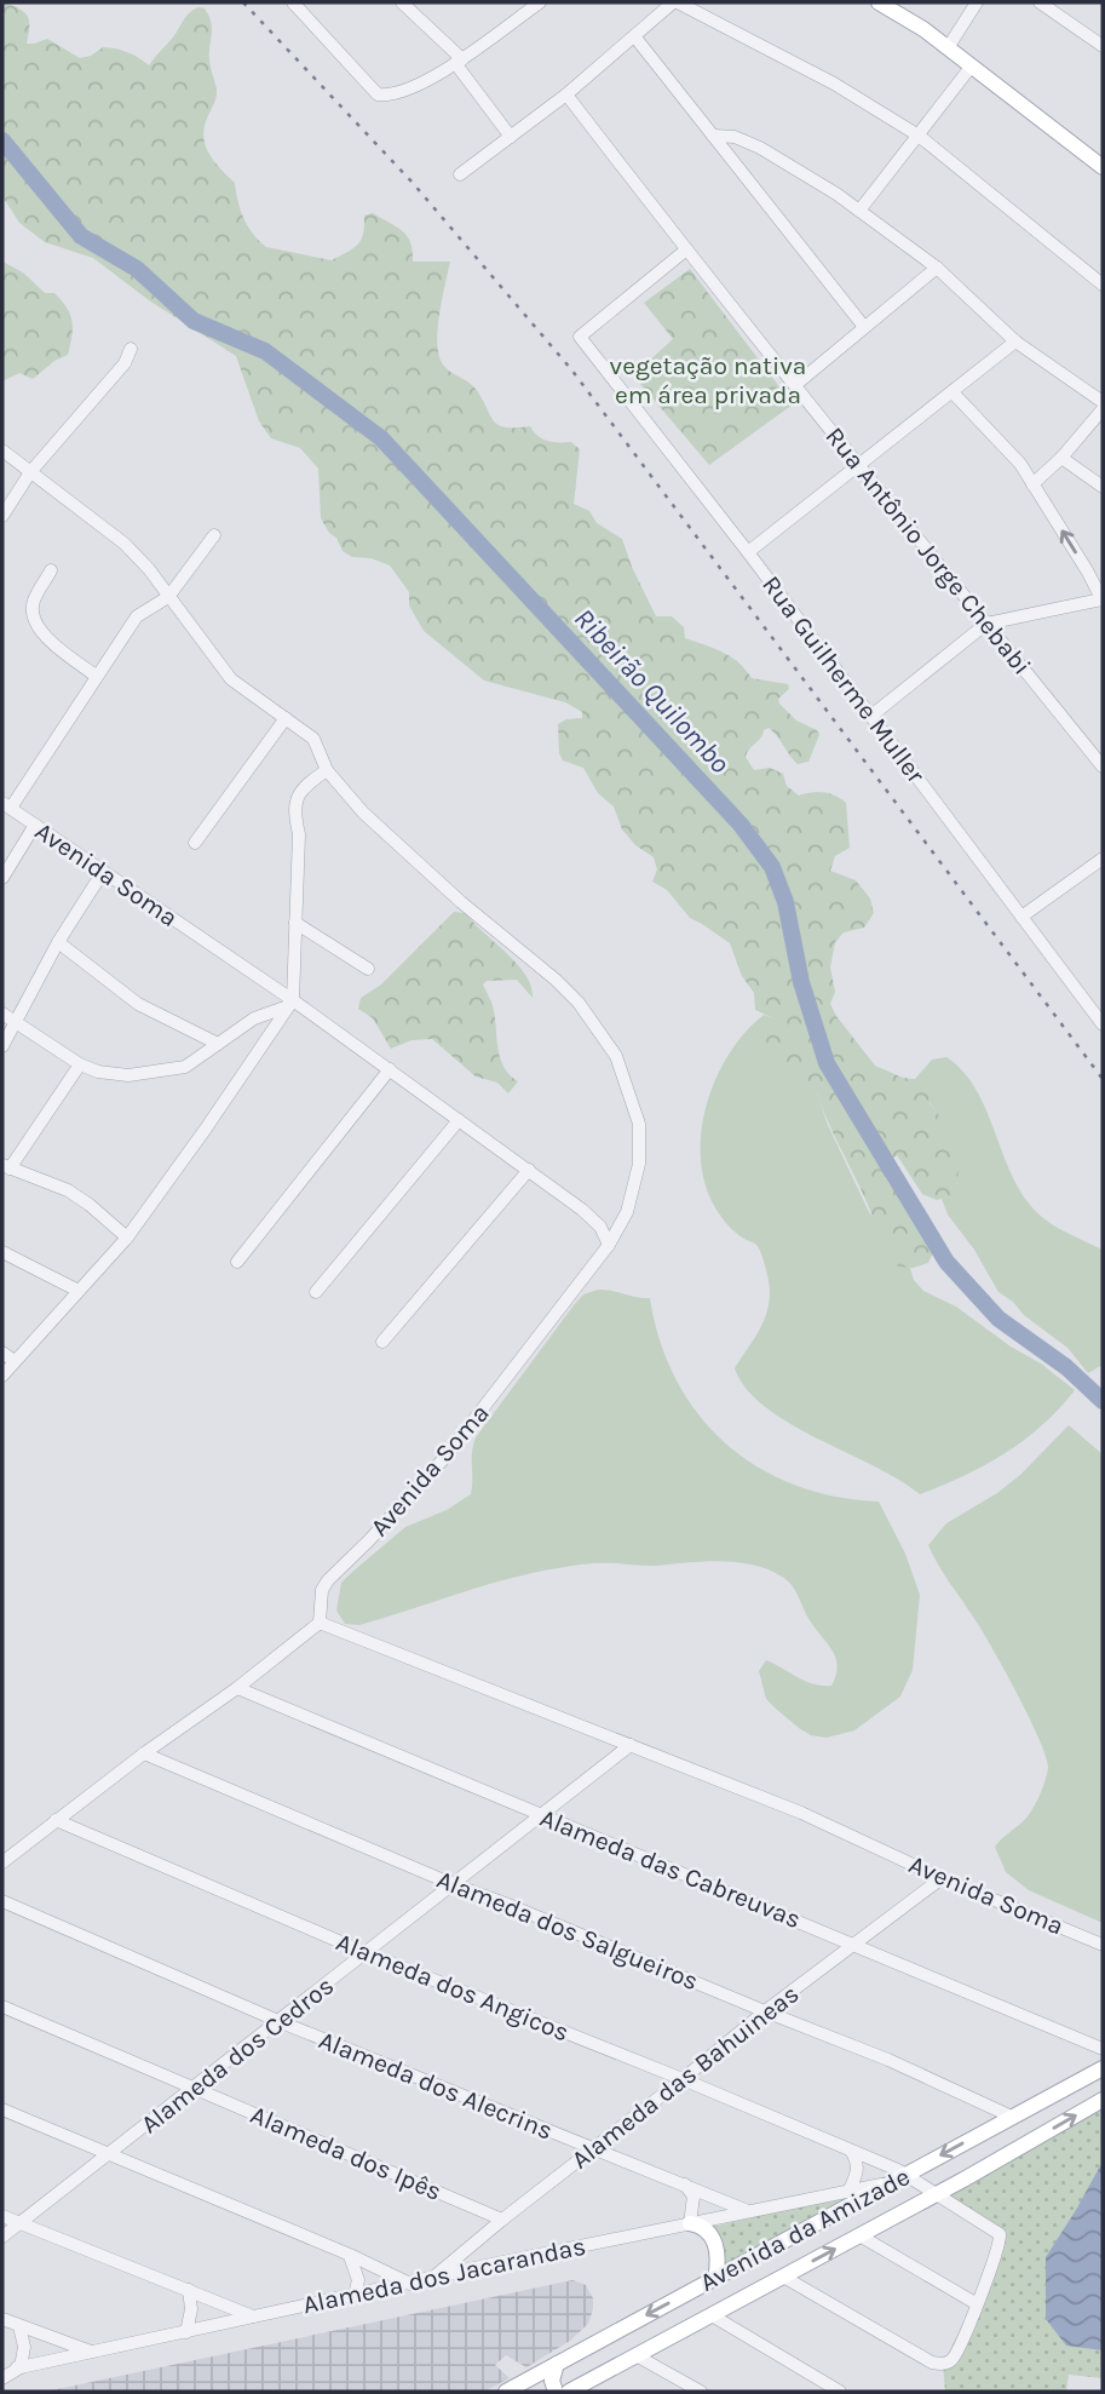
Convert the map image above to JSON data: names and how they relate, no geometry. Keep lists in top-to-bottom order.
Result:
{
  "streets": {
    "main road": ["Avenida da Amizade"],
    "street": [
      "Rua Antônio Jorge Chebabi",
      "Rua Guilherme Muller",
      "Avenida Soma",
      "Alameda das Cabreuvas",
      "Alameda dos Salgueiros",
      "Alameda dos Angicos",
      "Alameda dos Cedros",
      "Alameda das Bahuineas",
      "Alameda dos Alecrins",
      "Alameda dos Ipês",
      "Alameda dos Jacarandas"
    ]
  },
  "crossings": [
    ["Rua Antônio Jorge Chebabi", "Rua Guilherme Muller"],
    ["Avenida Soma", "Alameda dos Cedros"],
    ["Avenida Soma", "Alameda das Bahuineas"],
    ["Alameda das Cabreuvas", "Alameda dos Cedros"],
    ["Alameda das Cabreuvas", "Alameda das Bahuineas"],
    ["Alameda dos Salgueiros", "Alameda dos Cedros"],
    ["Alameda dos Salgueiros", "Alameda das Bahuineas"],
    ["Alameda dos Salgueiros", "Avenida da Amizade"],
    ["Alameda dos Angicos", "Alameda dos Cedros"],
    ["Alameda dos Angicos", "Alameda das Bahuineas"],
    ["Alameda dos Angicos", "Avenida da Amizade"],
    ["Alameda dos Cedros", "Alameda dos Alecrins"],
    ["Alameda dos Cedros", "Alameda dos Ipês"],
    ["Alameda das Bahuineas", "Alameda dos Alecrins"],
    ["Alameda das Bahuineas", "Alameda dos Ipês"],
    ["Alameda das Bahuineas", "Alameda dos Jacarandas"],
    ["Alameda dos Alecrins", "Alameda dos Jacarandas"],
    ["Avenida da Amizade", "Alameda dos Jacarandas"]
  ],
  "water": ["Ribeirão Quilombo"],
  "parks": ["vegetação nativa em área privada"]
}
